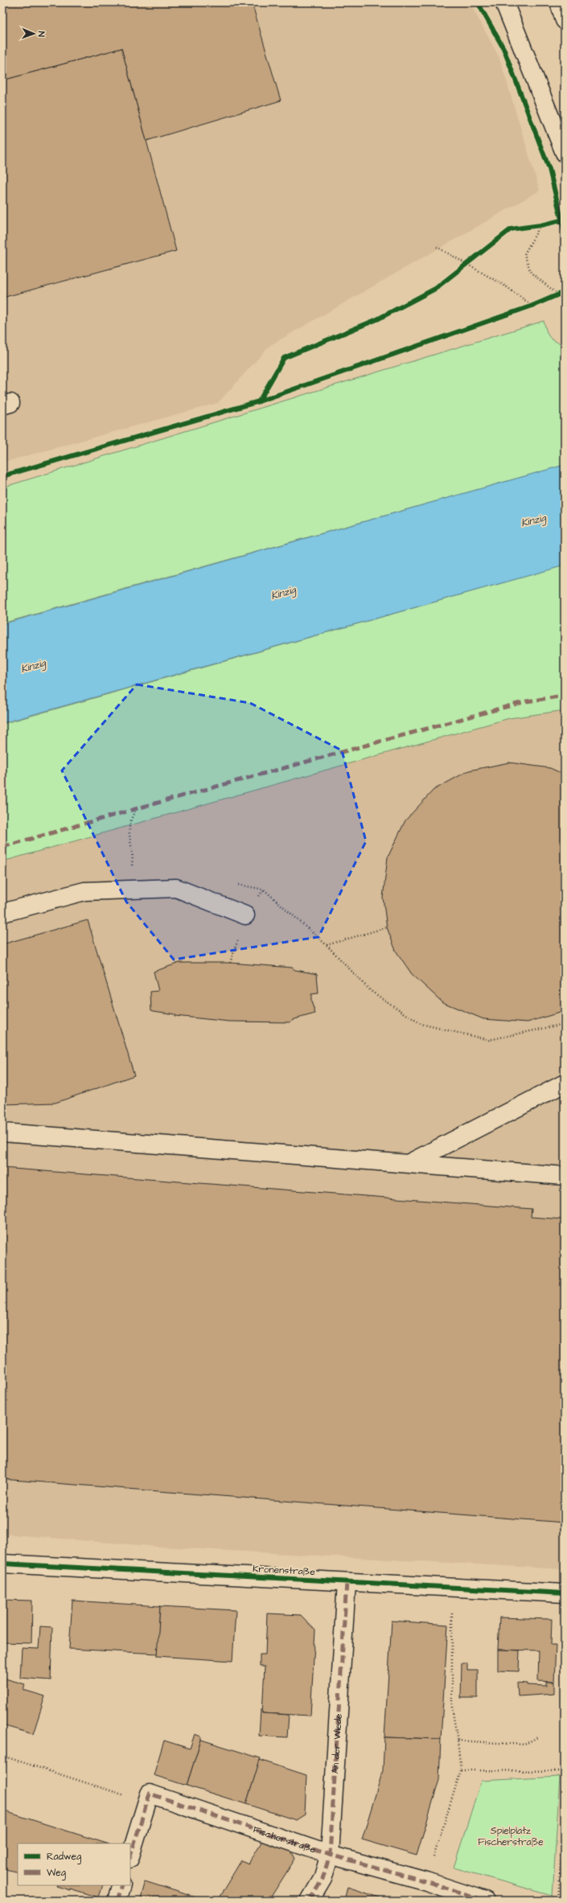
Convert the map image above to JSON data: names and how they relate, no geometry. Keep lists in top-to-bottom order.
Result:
{
  "streets": {
    "street": ["Kronenstraße", "An der Wiede", "Fischerstraße"]
  },
  "crossings": [
    ["Kronenstraße", "An der Wiede"],
    ["An der Wiede", "Fischerstraße"]
  ],
  "water": ["Kinzig"],
  "parks": ["Spielplatz Fischerstraße"],
  "legend": ["Radweg", "Weg"],
  "north": "right"
}
